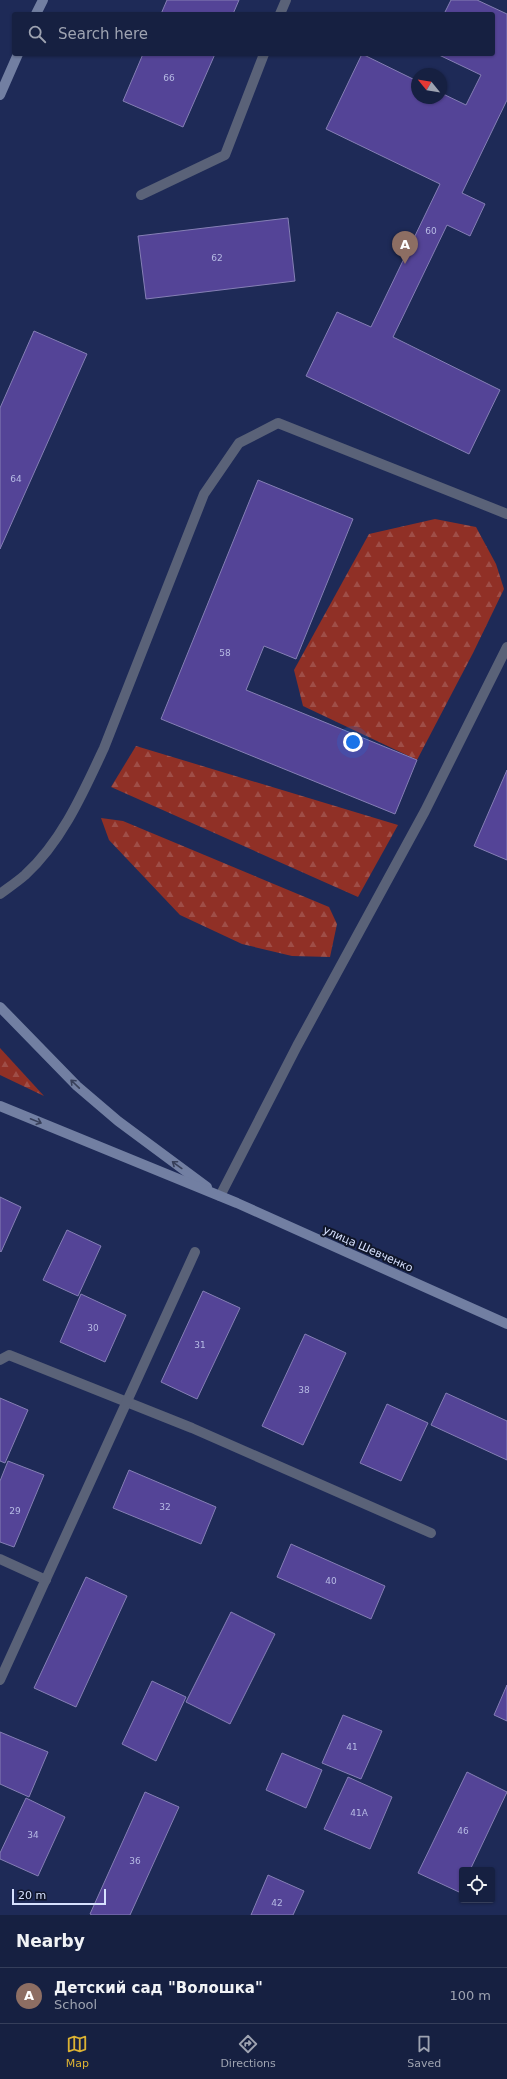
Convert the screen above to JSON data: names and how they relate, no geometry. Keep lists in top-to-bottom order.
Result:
{
  "streets": {
    "street": ["улица Шевченко"]
  },
  "house_numbers": [
    "66",
    "60",
    "62",
    "64",
    "58",
    "30",
    "31",
    "38",
    "32",
    "29",
    "40",
    "41",
    "41А",
    "46",
    "34",
    "36",
    "42"
  ],
  "scale_bar": "20 m",
  "north": "top left",
  "page": {
    "search": "Search here",
    "pins": "A",
    "scale": "20 m",
    "heading": "Nearby",
    "list": [
      {
        "mark": "A",
        "name": "Детский сад \"Волошка\"",
        "note": "School",
        "value": "100 m"
      }
    ],
    "nav": ["Map", "Directions", "Saved"]
  }
}
